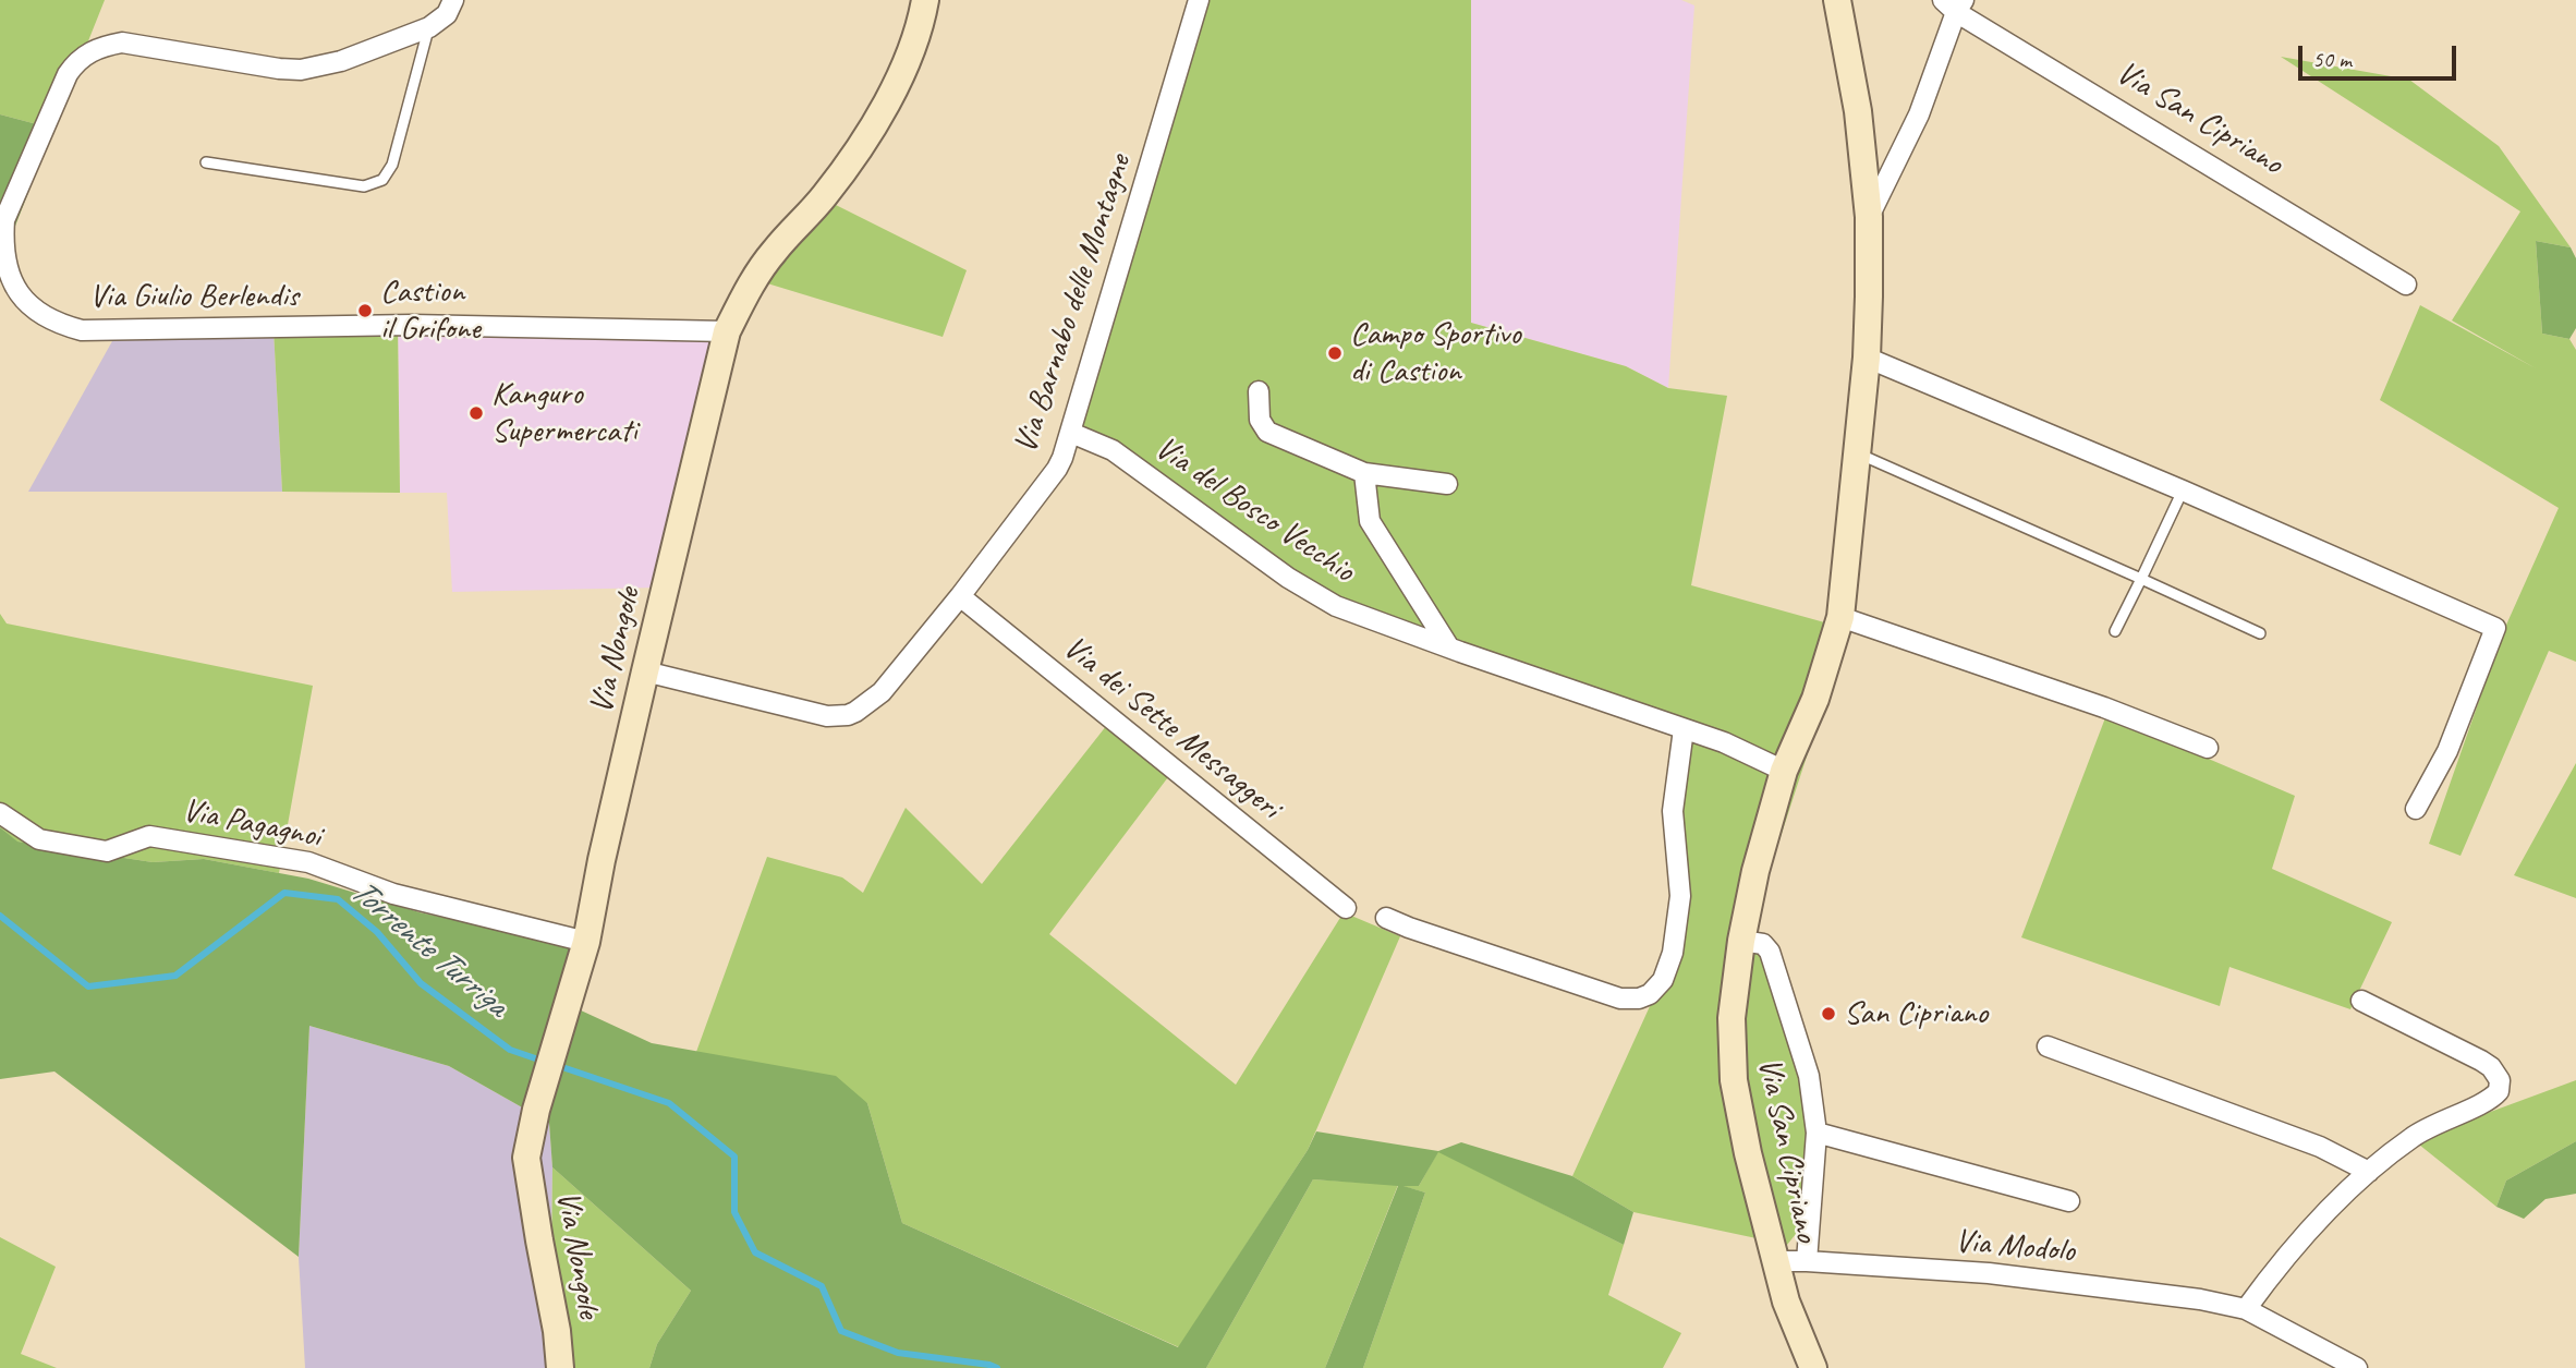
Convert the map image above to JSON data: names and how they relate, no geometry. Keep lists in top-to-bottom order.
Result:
{
  "streets": {
    "street": [
      "Via San Cipriano",
      "Via Giulio Berlendis",
      "Via Barnabo delle Montagne",
      "Via del Bosco Vecchio",
      "Via Nongole",
      "Via dei Sette Messaggeri",
      "Via Pagagnoi",
      "Via Modolo"
    ]
  },
  "crossings": [
    ["Via San Cipriano", "Via del Bosco Vecchio"],
    ["Via San Cipriano", "Via Modolo"],
    ["Via Giulio Berlendis", "Via Nongole"],
    ["Via Barnabo delle Montagne", "Via del Bosco Vecchio"],
    ["Via Barnabo delle Montagne", "Via Nongole"],
    ["Via Barnabo delle Montagne", "Via dei Sette Messaggeri"],
    ["Via Nongole", "Via Pagagnoi"]
  ],
  "water": ["Torrente Turriga"],
  "places": [
    "Castion il Grifone",
    "Campo Sportivo di Castion",
    "Kanguro Supermercati",
    "San Cipriano"
  ],
  "scale_bar": "50 m"
}
